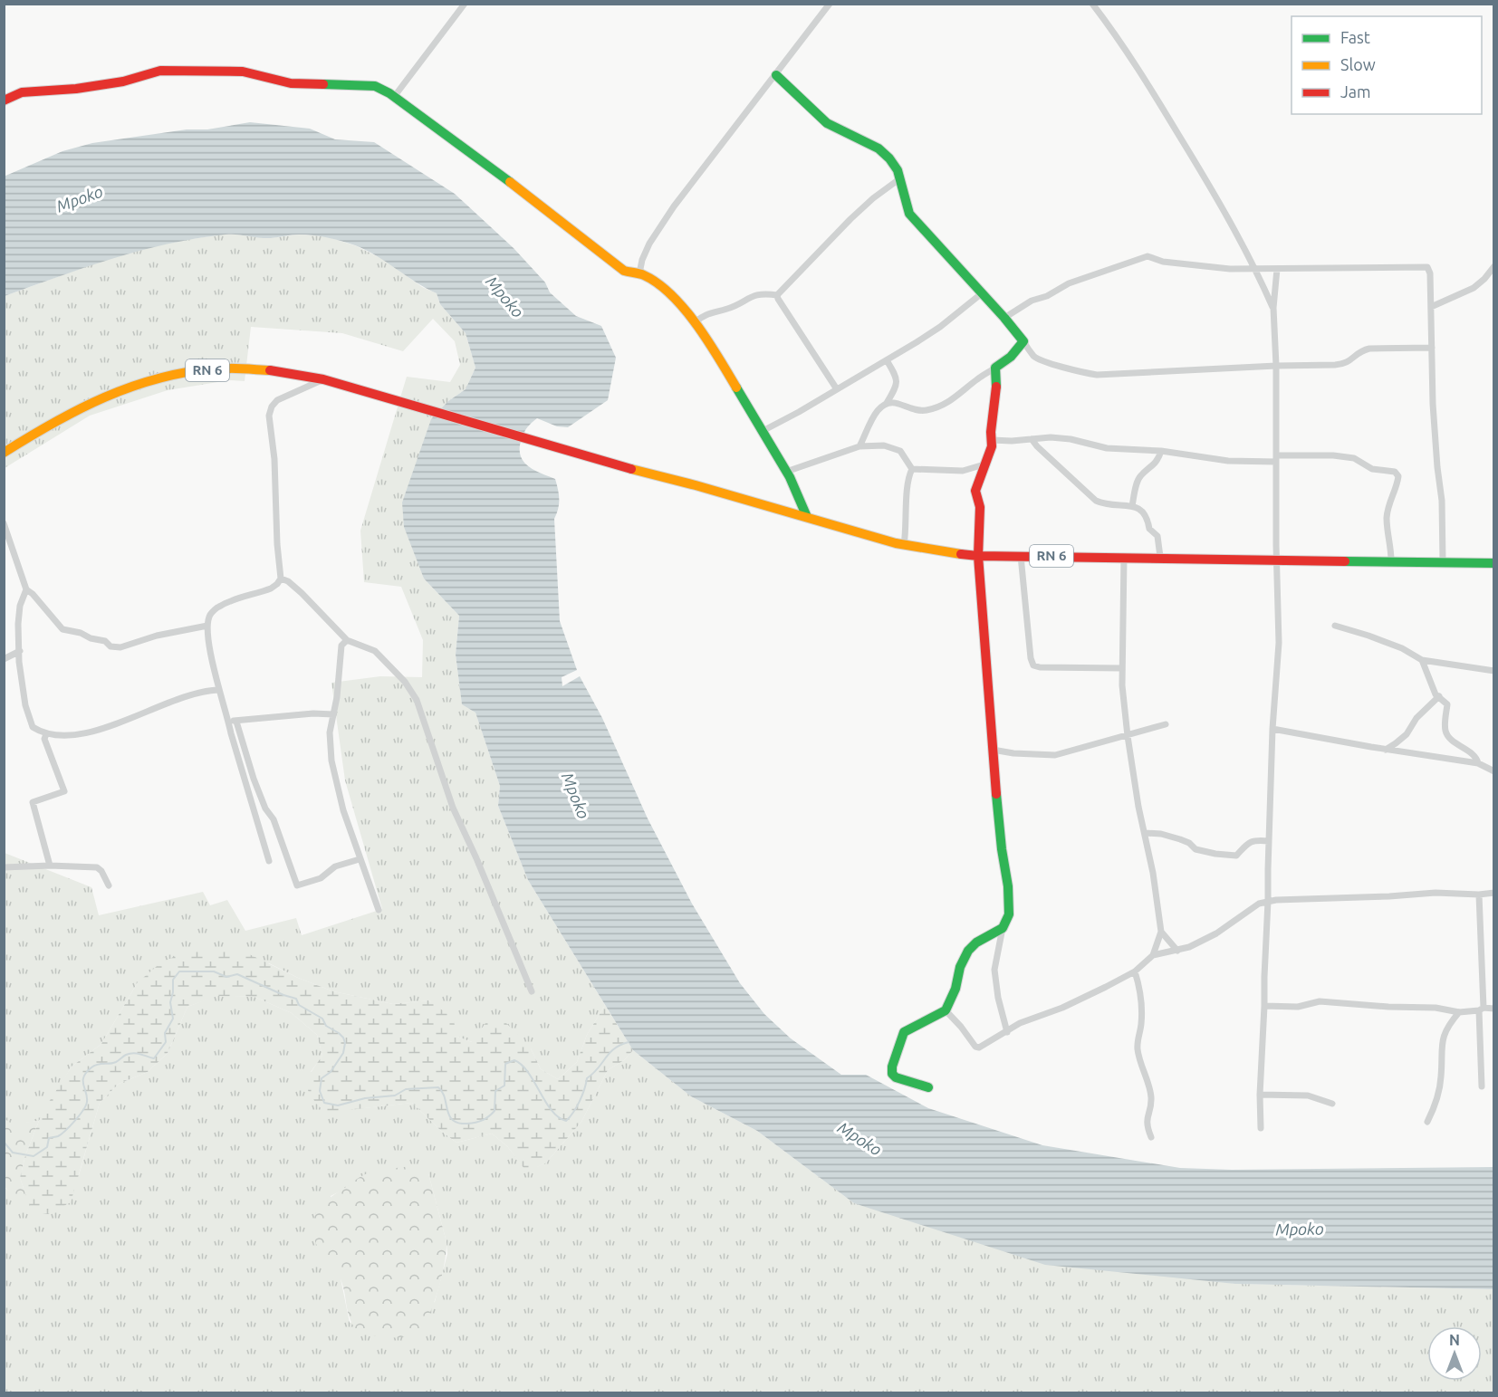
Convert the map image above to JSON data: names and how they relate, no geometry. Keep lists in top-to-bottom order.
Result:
{
  "streets": {
    "street": ["RN 6"]
  },
  "water": ["Mpoko"],
  "legend": ["Fast", "Slow", "Jam"],
  "north": "top"
}
